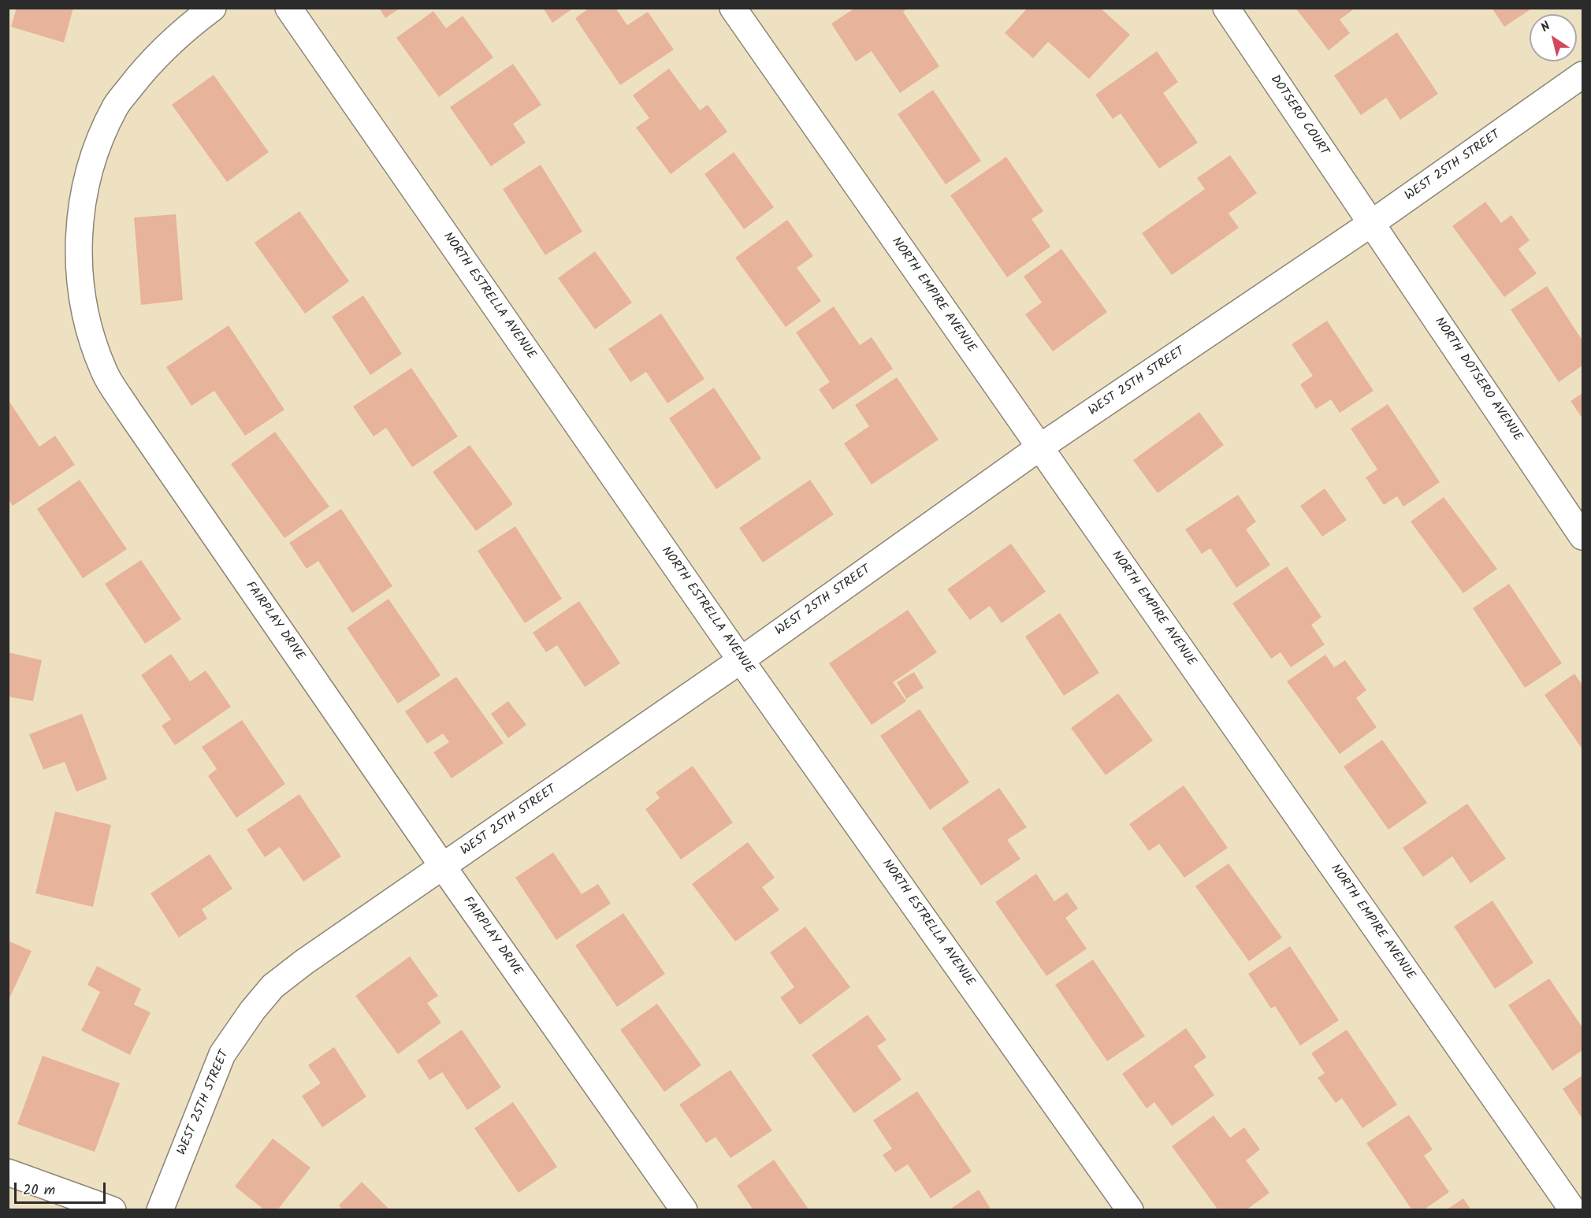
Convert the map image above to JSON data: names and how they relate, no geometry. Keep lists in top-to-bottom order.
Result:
{
  "streets": {
    "street": [
      "DOTSERO COURT",
      "WEST 25TH STREET",
      "NORTH EMPIRE AVENUE",
      "NORTH ESTRELLA AVENUE",
      "NORTH DOTSERO AVENUE",
      "FAIRPLAY DRIVE"
    ]
  },
  "crossings": [
    ["DOTSERO COURT", "WEST 25TH STREET"],
    ["DOTSERO COURT", "NORTH DOTSERO AVENUE"],
    ["WEST 25TH STREET", "NORTH EMPIRE AVENUE"],
    ["WEST 25TH STREET", "NORTH ESTRELLA AVENUE"],
    ["WEST 25TH STREET", "NORTH DOTSERO AVENUE"],
    ["WEST 25TH STREET", "FAIRPLAY DRIVE"]
  ],
  "scale_bar": "20 m",
  "north": "top left"
}
